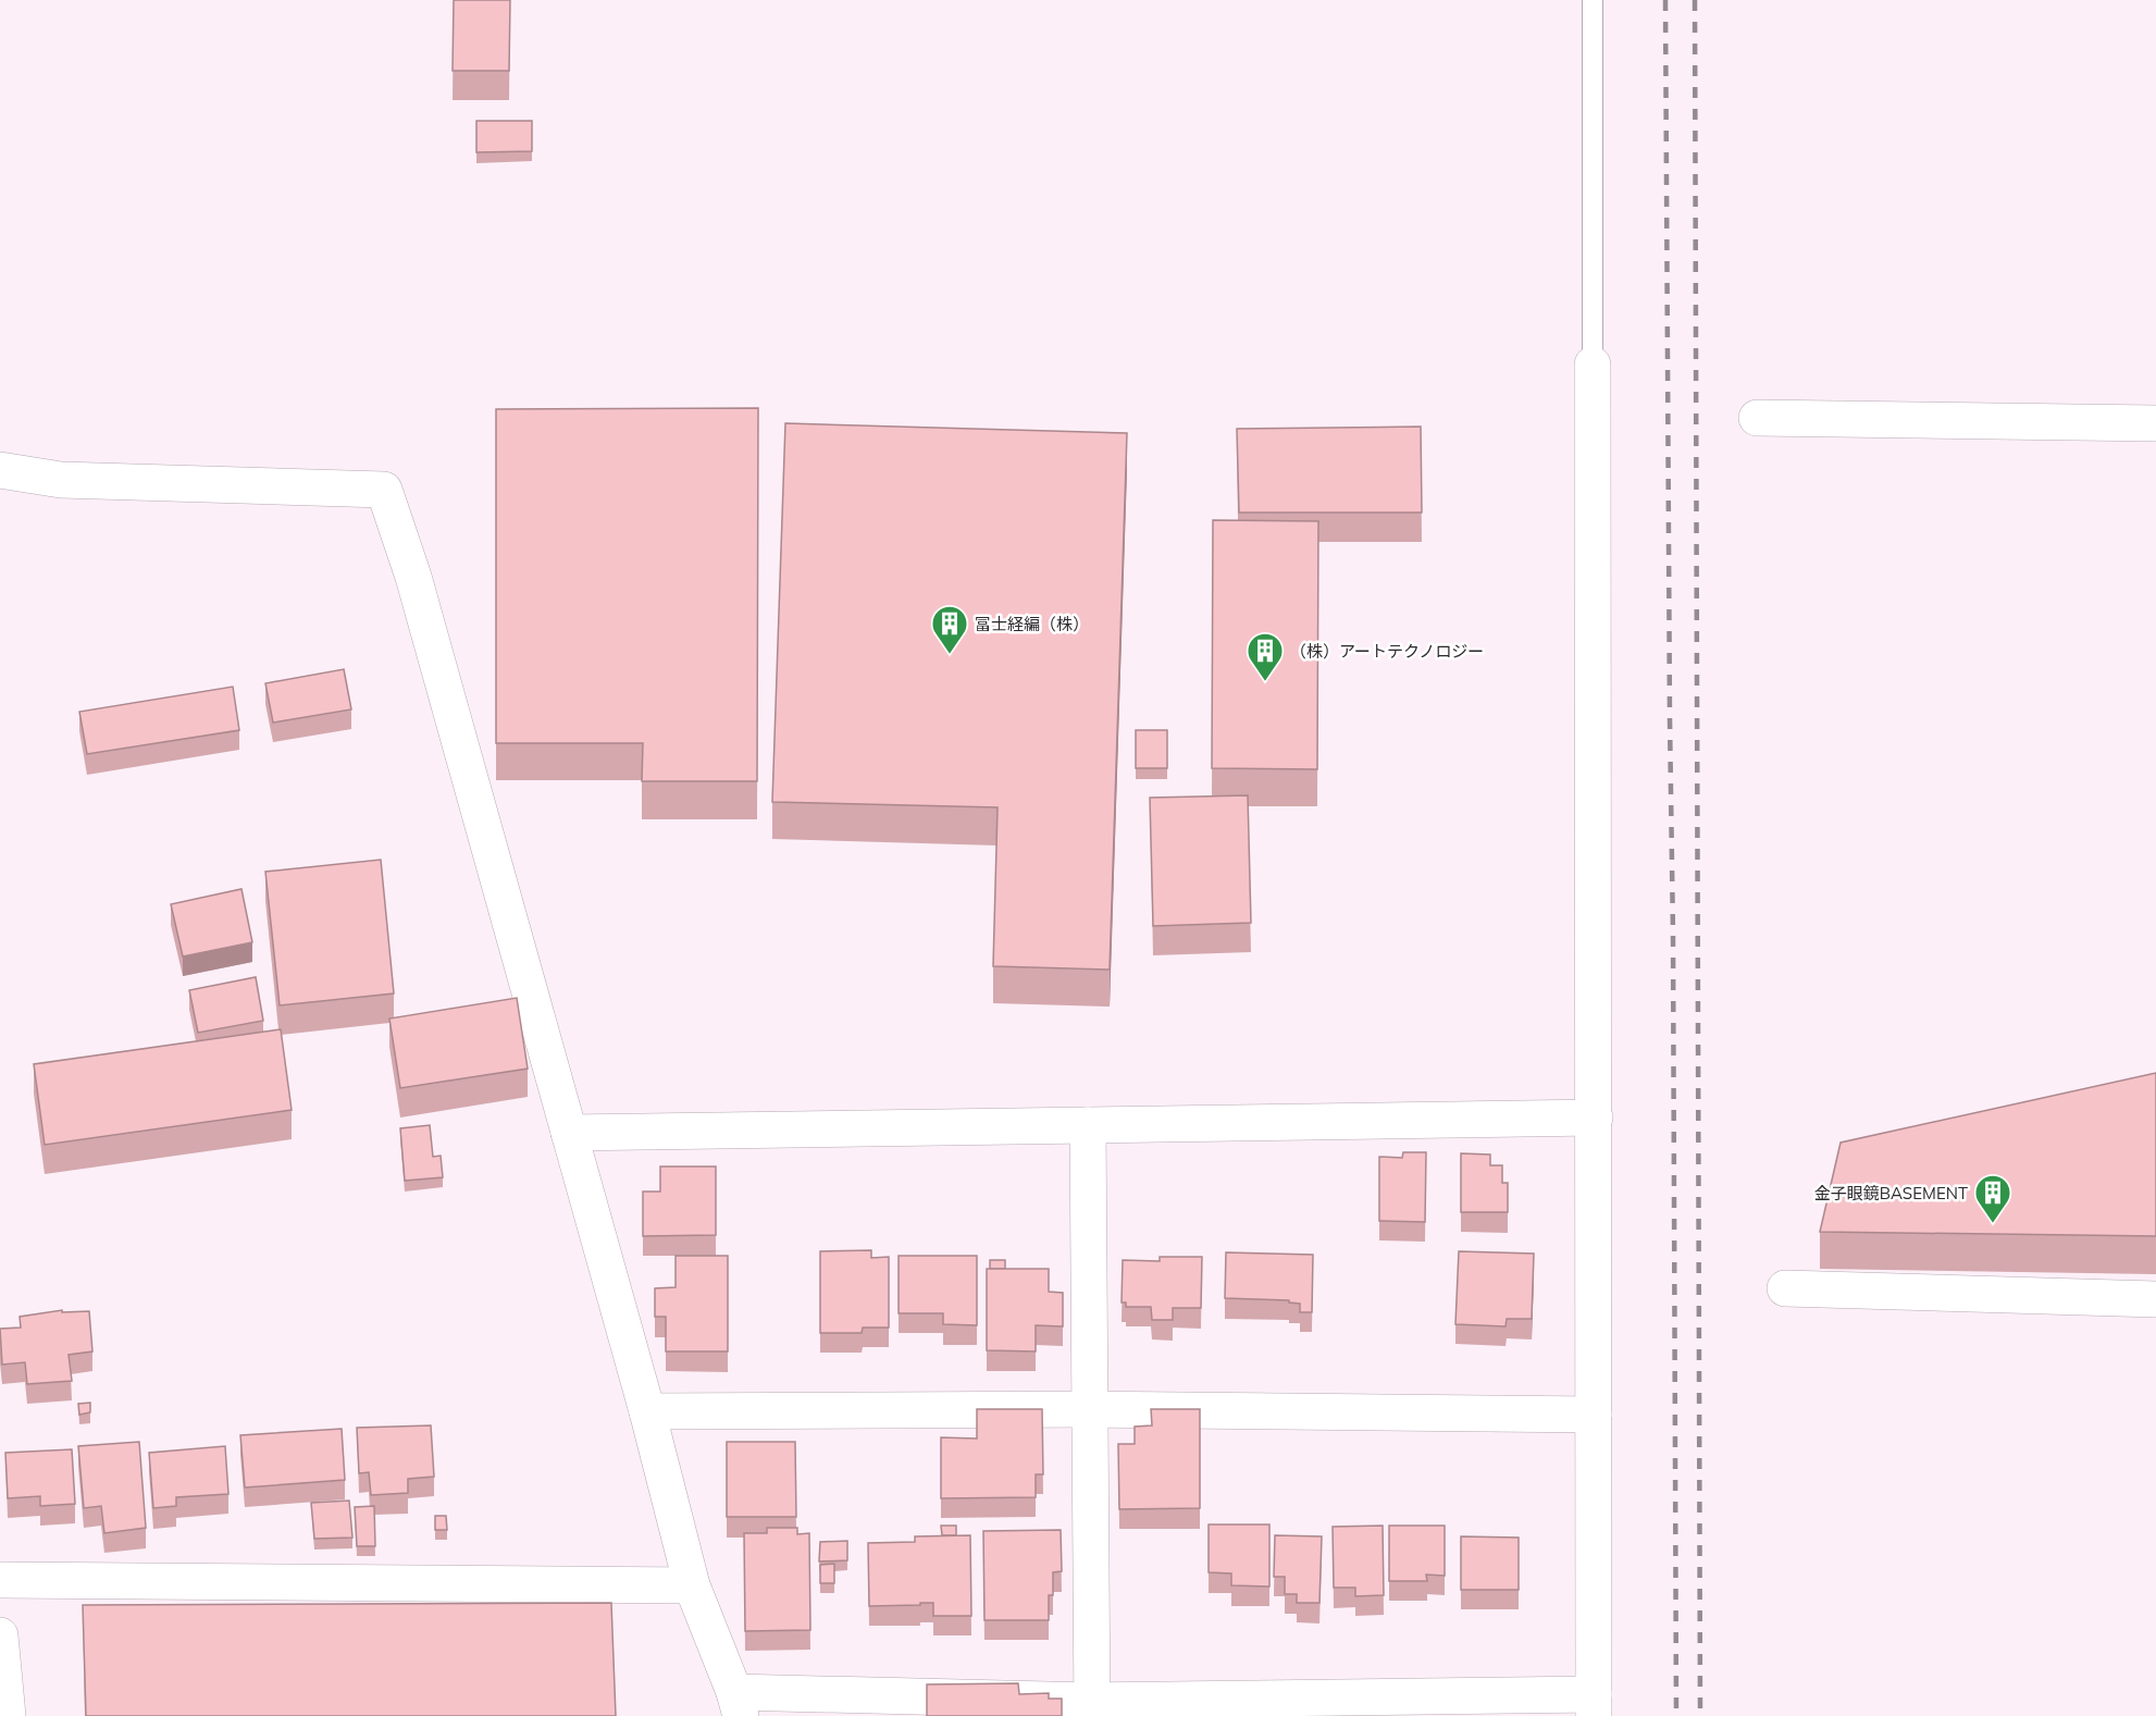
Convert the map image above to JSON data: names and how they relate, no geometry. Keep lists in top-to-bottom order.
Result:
{
  "places": {
    "building": ["冨士経編（株）", "（株）アートテクノロジー", "金子眼鏡BASEMENT"]
  }
}
